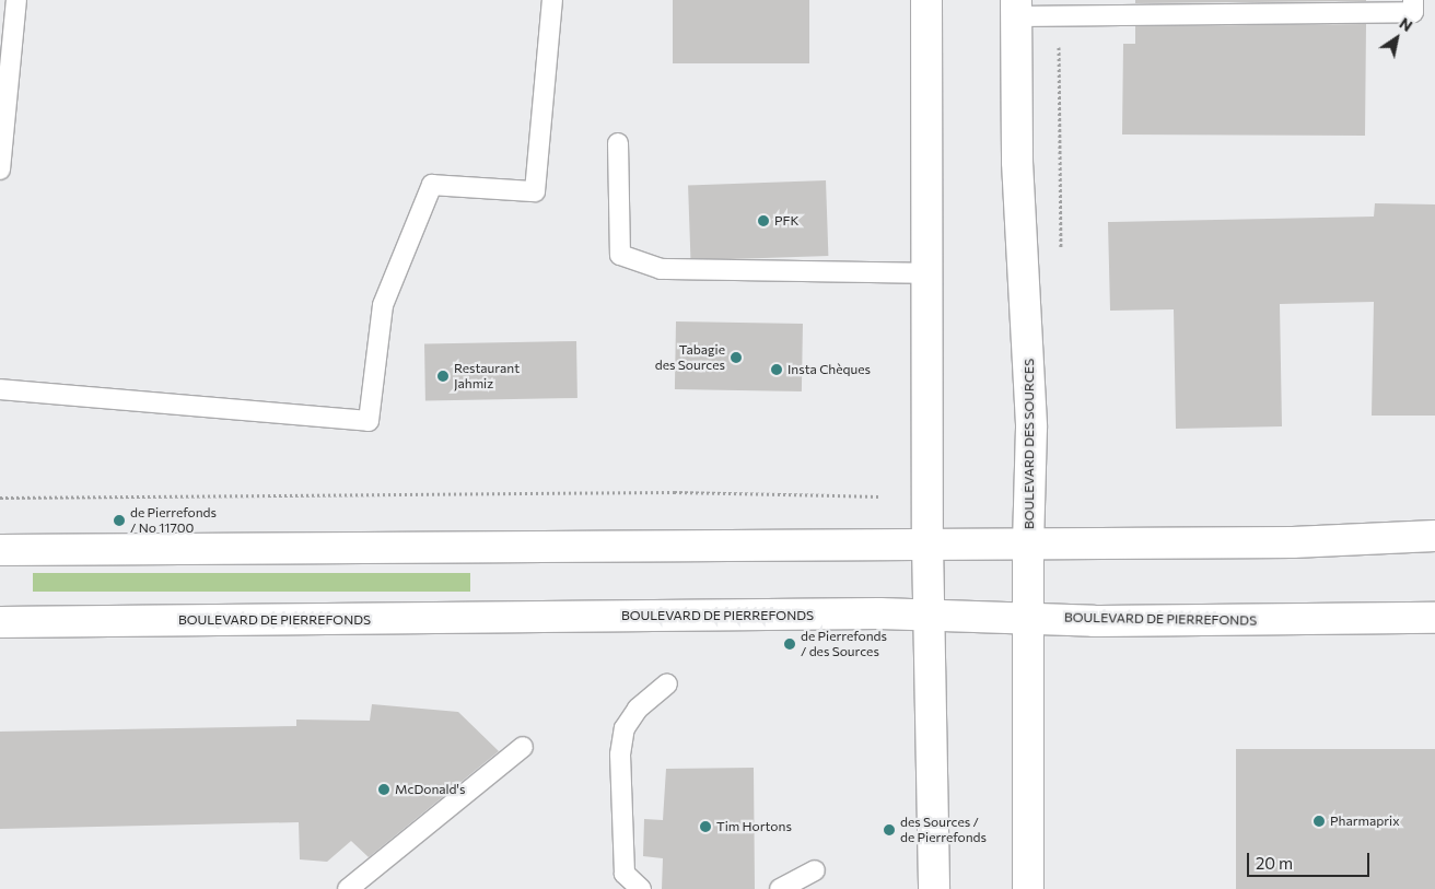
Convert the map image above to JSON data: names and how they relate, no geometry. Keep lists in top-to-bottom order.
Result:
{
  "streets": {
    "main road": ["BOULEVARD DES SOURCES", "BOULEVARD DE PIERREFONDS"]
  },
  "crossings": [
    ["BOULEVARD DES SOURCES", "BOULEVARD DE PIERREFONDS"]
  ],
  "places": [
    "PFK",
    "Tabagie des Sources",
    "Insta Chèques",
    "Restaurant Jahmiz",
    "de Pierrefonds / No 11700",
    "de Pierrefonds / des Sources",
    "McDonald's",
    "Pharmaprix",
    "Tim Hortons",
    "des Sources / de Pierrefonds"
  ],
  "scale_bar": "20 m",
  "north": "top right"
}
